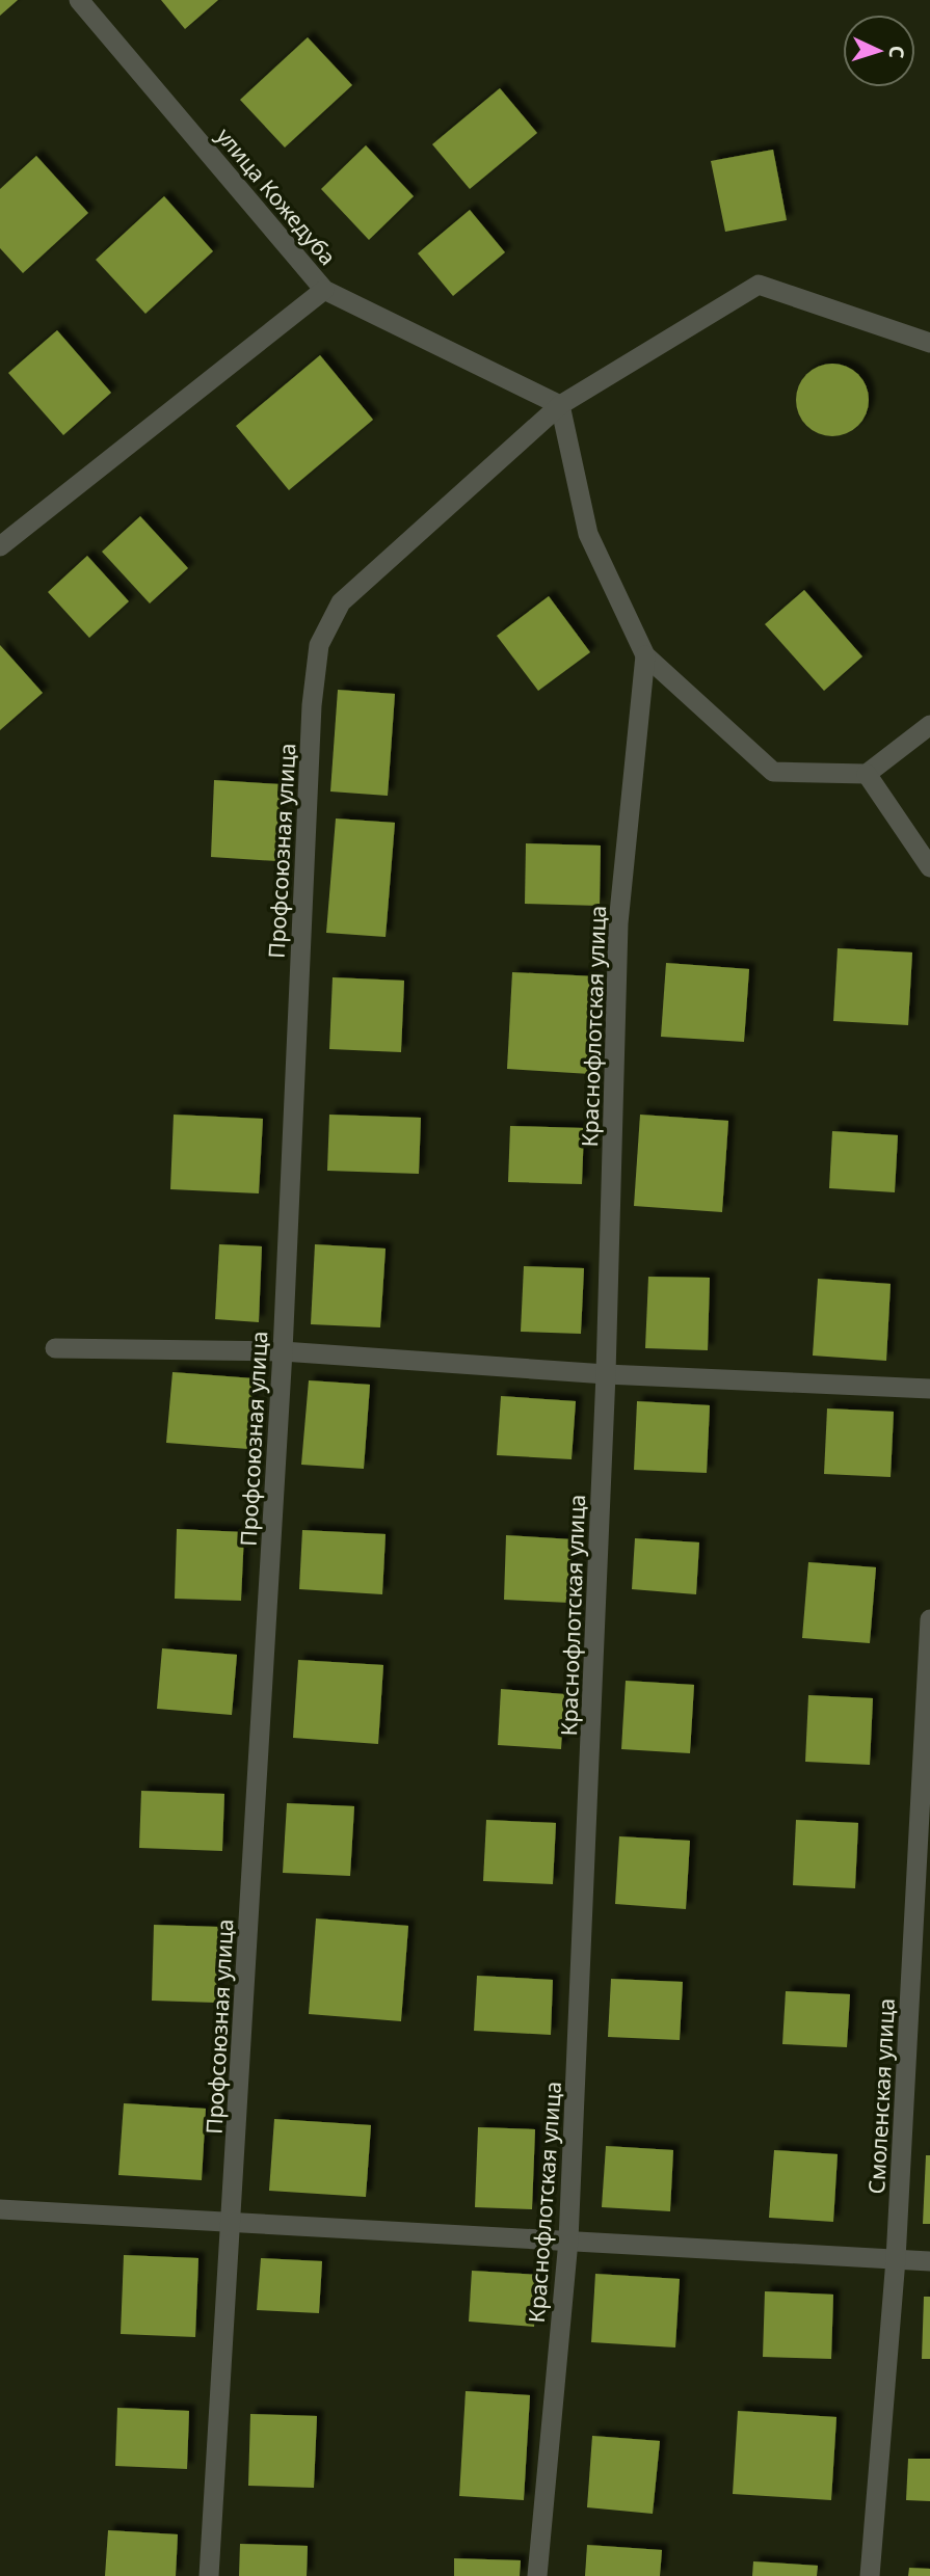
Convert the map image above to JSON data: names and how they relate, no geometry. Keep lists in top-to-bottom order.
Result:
{
  "streets": {
    "street": [
      "улица Кожедуба",
      "Профсоюзная улица",
      "Краснофлотская улица",
      "Смоленская улица"
    ]
  },
  "crossings": [
    ["улица Кожедуба", "Профсоюзная улица"]
  ],
  "north": "right"
}
